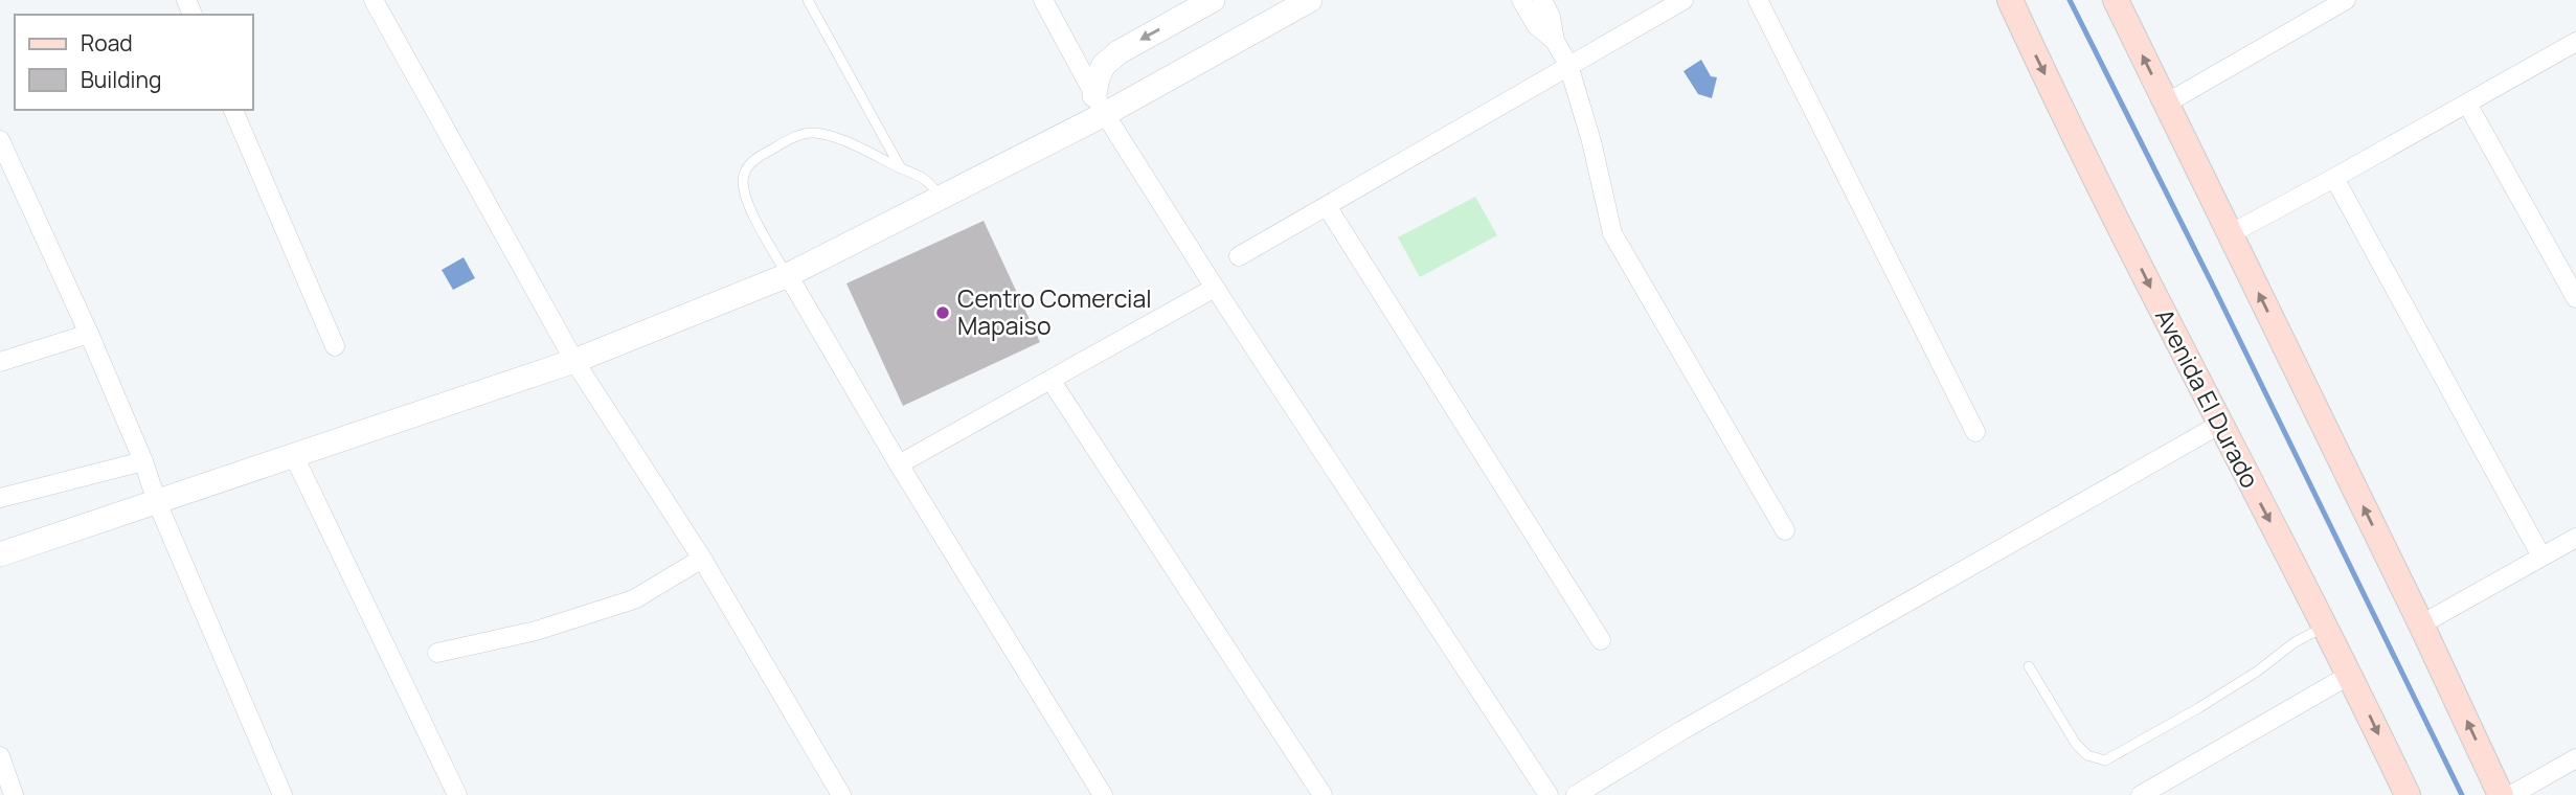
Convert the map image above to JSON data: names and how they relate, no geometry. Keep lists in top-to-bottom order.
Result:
{
  "streets": {
    "main road": ["Avenida El Durado"]
  },
  "places": ["Centro Comercial Mapaiso"],
  "legend": ["Road", "Building"]
}
